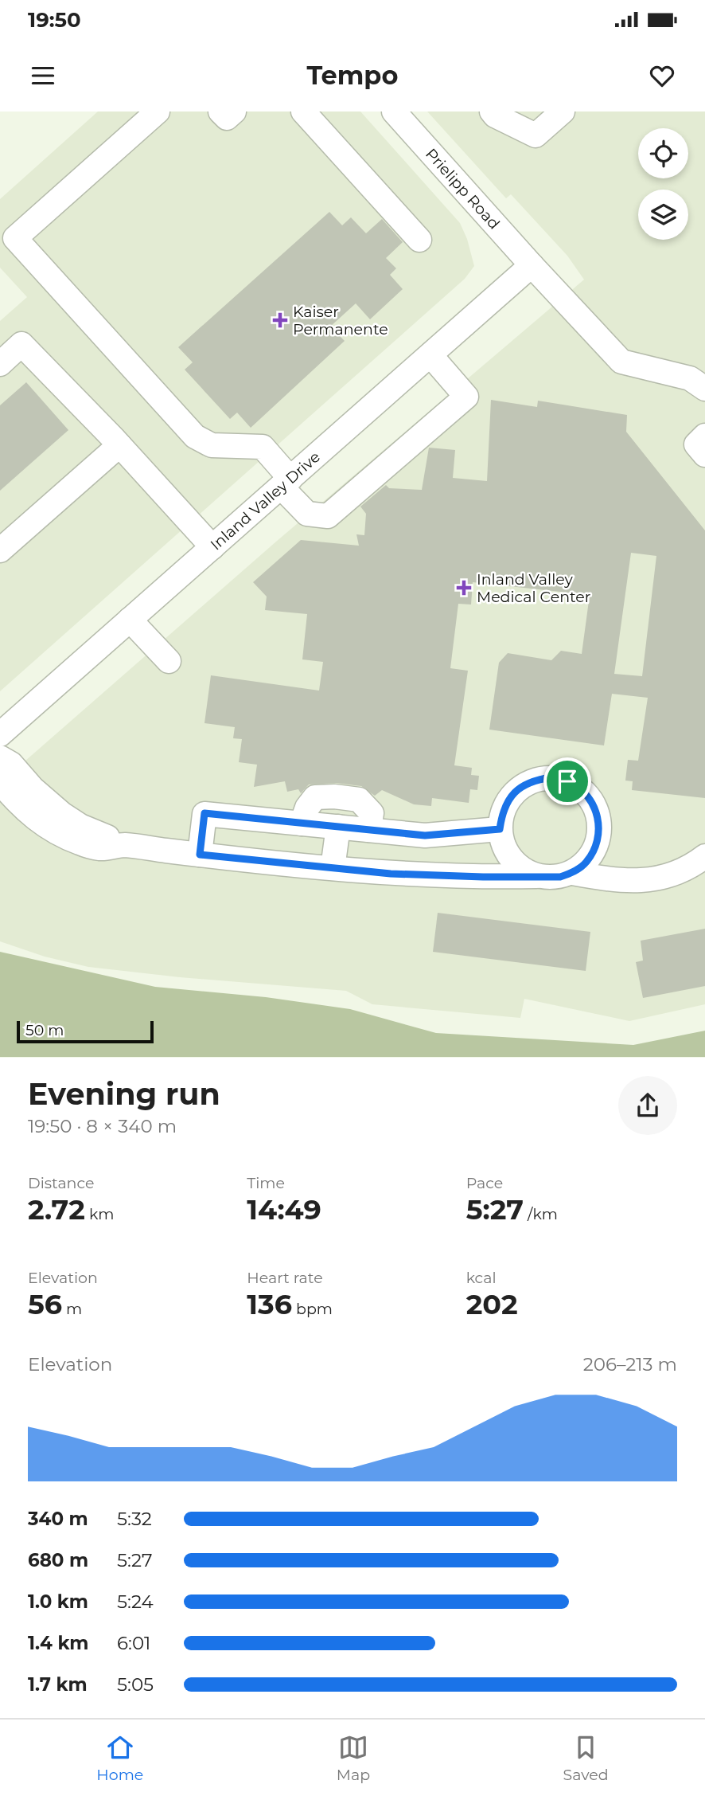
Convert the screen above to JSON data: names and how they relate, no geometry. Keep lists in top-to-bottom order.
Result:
{
  "streets": {
    "street": ["Prielipp Road", "Inland Valley Drive"]
  },
  "crossings": [
    ["Prielipp Road", "Inland Valley Drive"]
  ],
  "places": {
    "health": ["Kaiser Permanente", "Inland Valley Medical Center"]
  },
  "scale_bar": "50 m",
  "page": {
    "status": "19:50",
    "header": "Tempo",
    "scale": "50 m",
    "heading": ["Evening run", "19:50 · 8 × 340 m"],
    "stats": [
      ["Distance", "2.72 km"],
      ["Time", "14:49"],
      ["Pace", "5:27 /km"],
      ["Elevation", "56 m"],
      ["Heart rate", "136 bpm"],
      ["kcal", "202"]
    ],
    "chart": ["Elevation", "206–213 m"],
    "list": [
      {
        "name": "340 m",
        "note": "5:32"
      },
      {
        "name": "680 m",
        "note": "5:27"
      },
      {
        "name": "1.0 km",
        "note": "5:24"
      },
      {
        "name": "1.4 km",
        "note": "6:01"
      },
      {
        "name": "1.7 km",
        "note": "5:05"
      }
    ],
    "tabs": ["Home", "Map", "Saved"]
  }
}
